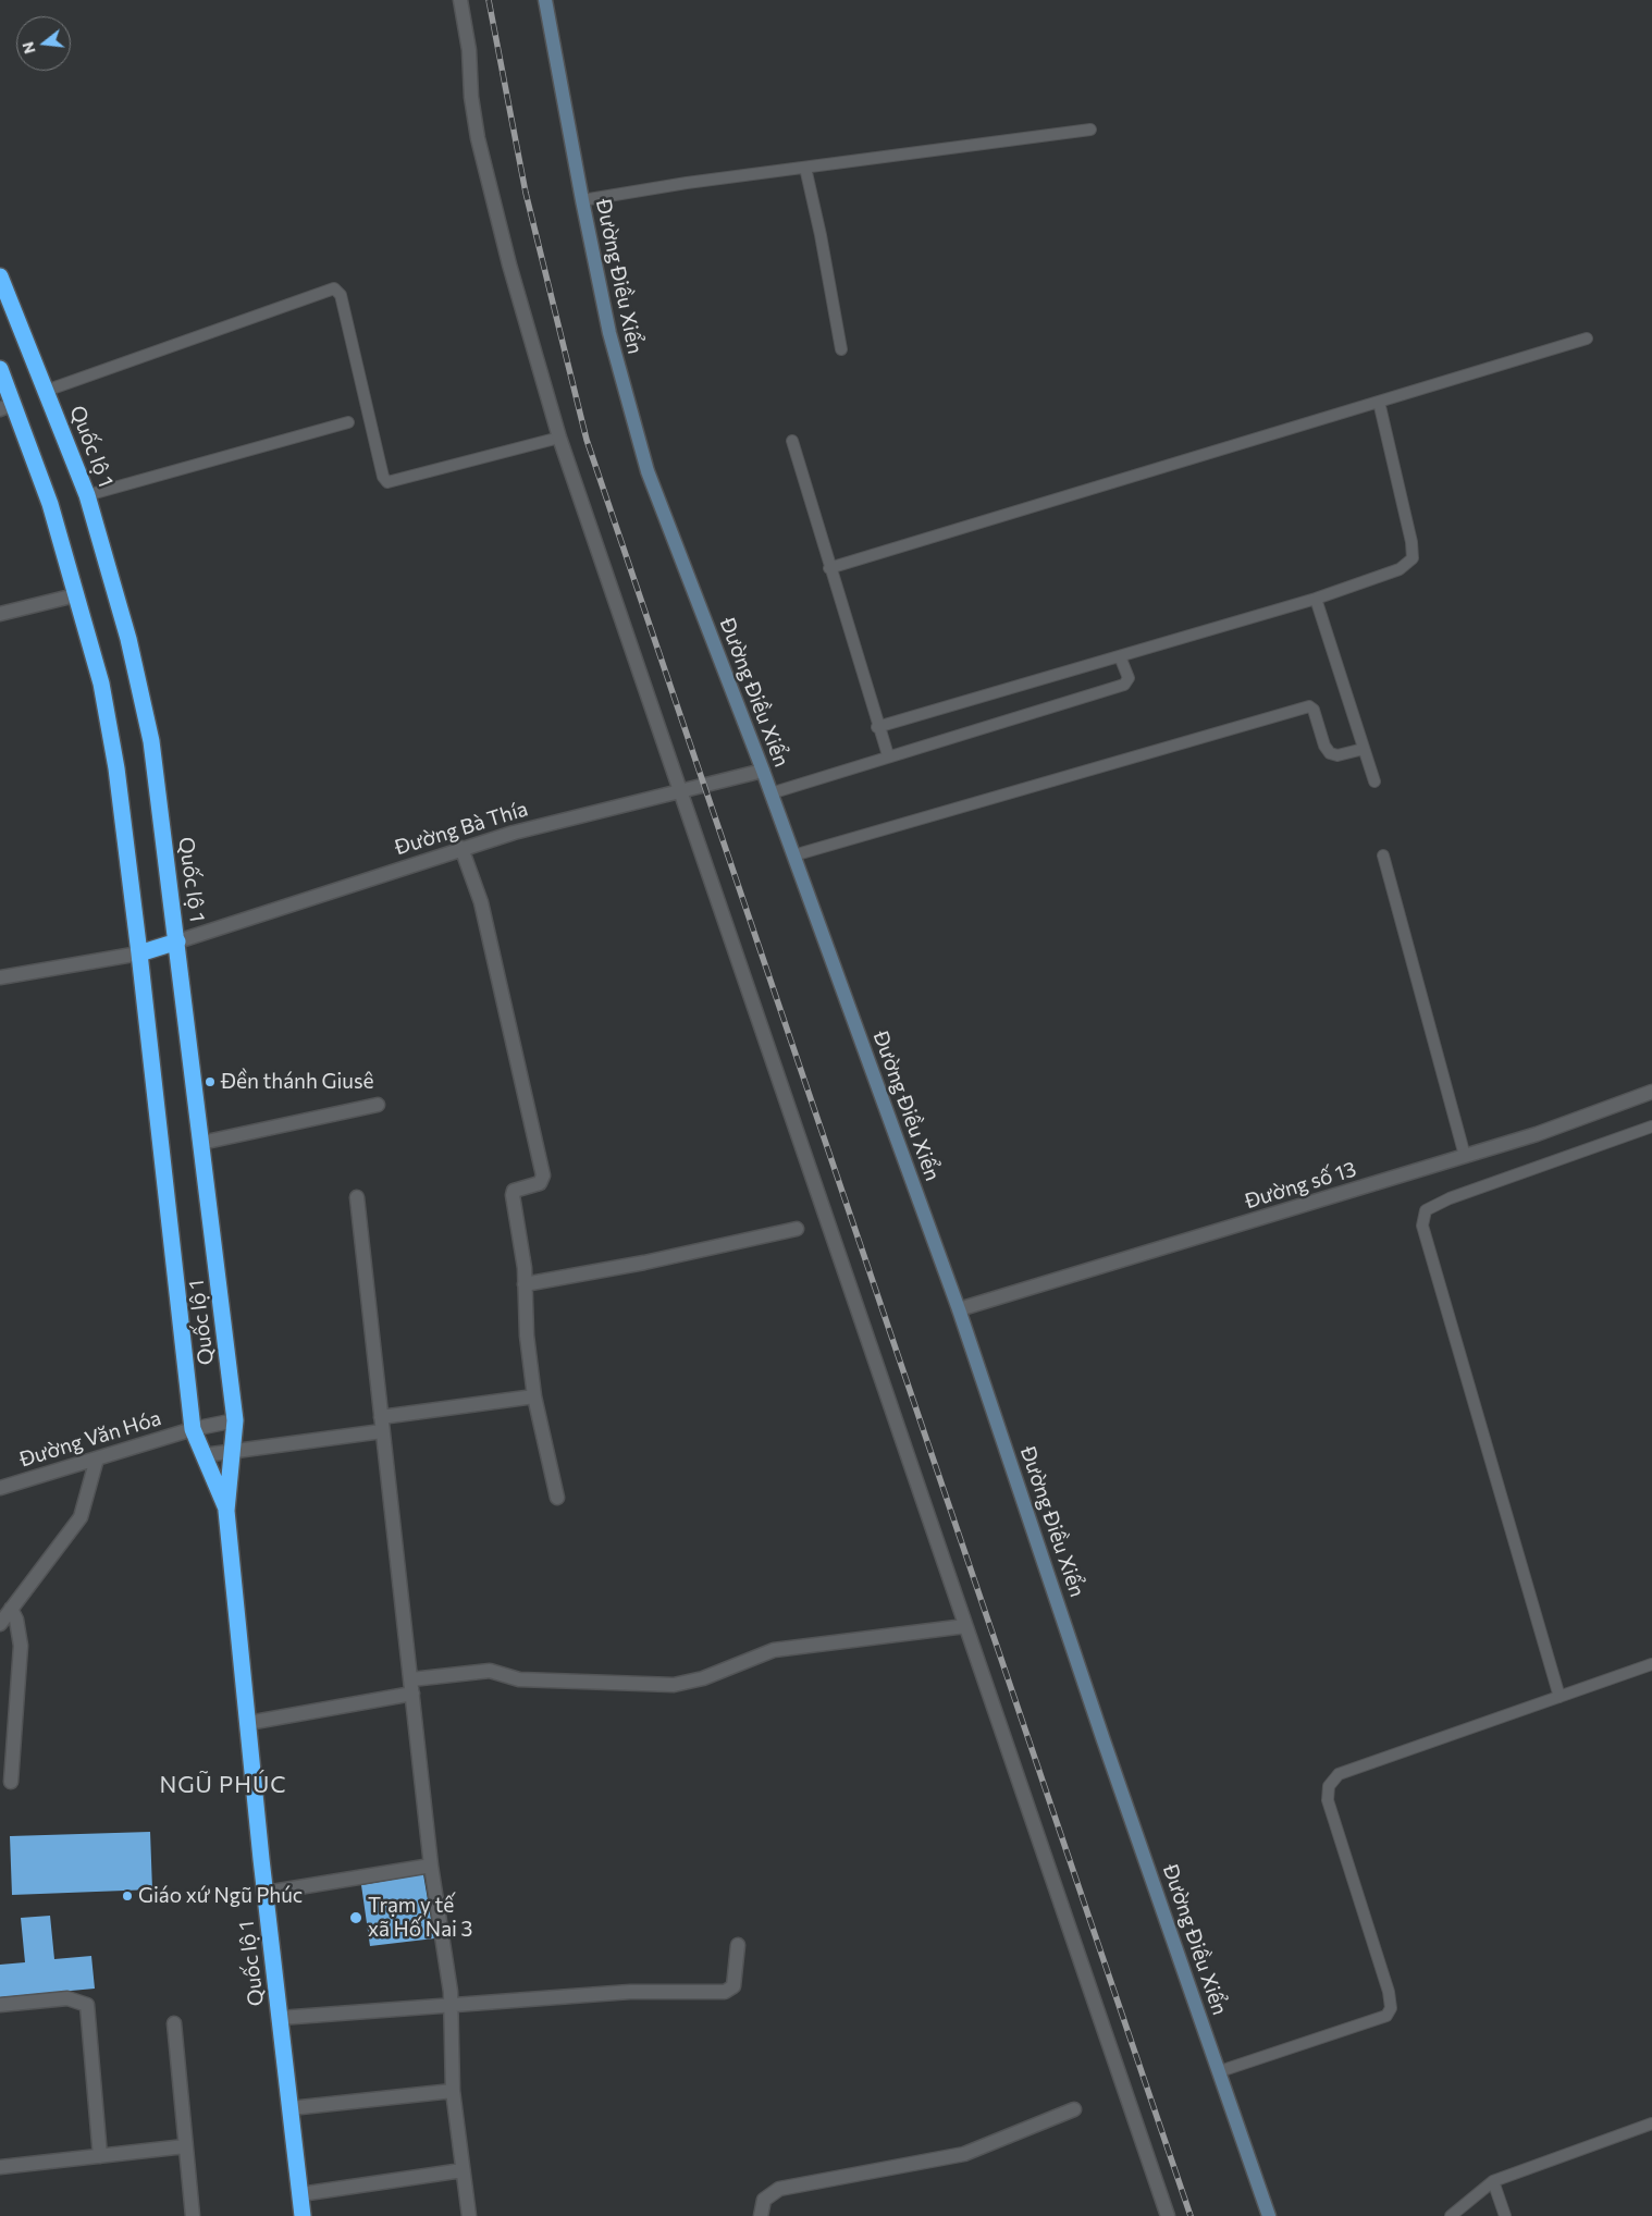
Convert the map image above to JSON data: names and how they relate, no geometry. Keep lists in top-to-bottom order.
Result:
{
  "streets": {
    "highway": ["Quốc lộ 1"],
    "street": [
      "Đường Điều Xiển",
      "Đường Bà Thía",
      "Đường số 13",
      "Đường Văn Hóa"
    ]
  },
  "crossings": [
    ["Đường Điều Xiển", "Đường Bà Thía"],
    ["Đường Điều Xiển", "Đường số 13"],
    ["Quốc lộ 1", "Đường Bà Thía"],
    ["Quốc lộ 1", "Đường Văn Hóa"]
  ],
  "districts": ["NGŨ PHÚC"],
  "places": ["Đền thánh Giusê", "Giáo xứ Ngũ Phúc", "Trạm y tế xã Hố Nai 3"],
  "north": "left"
}
